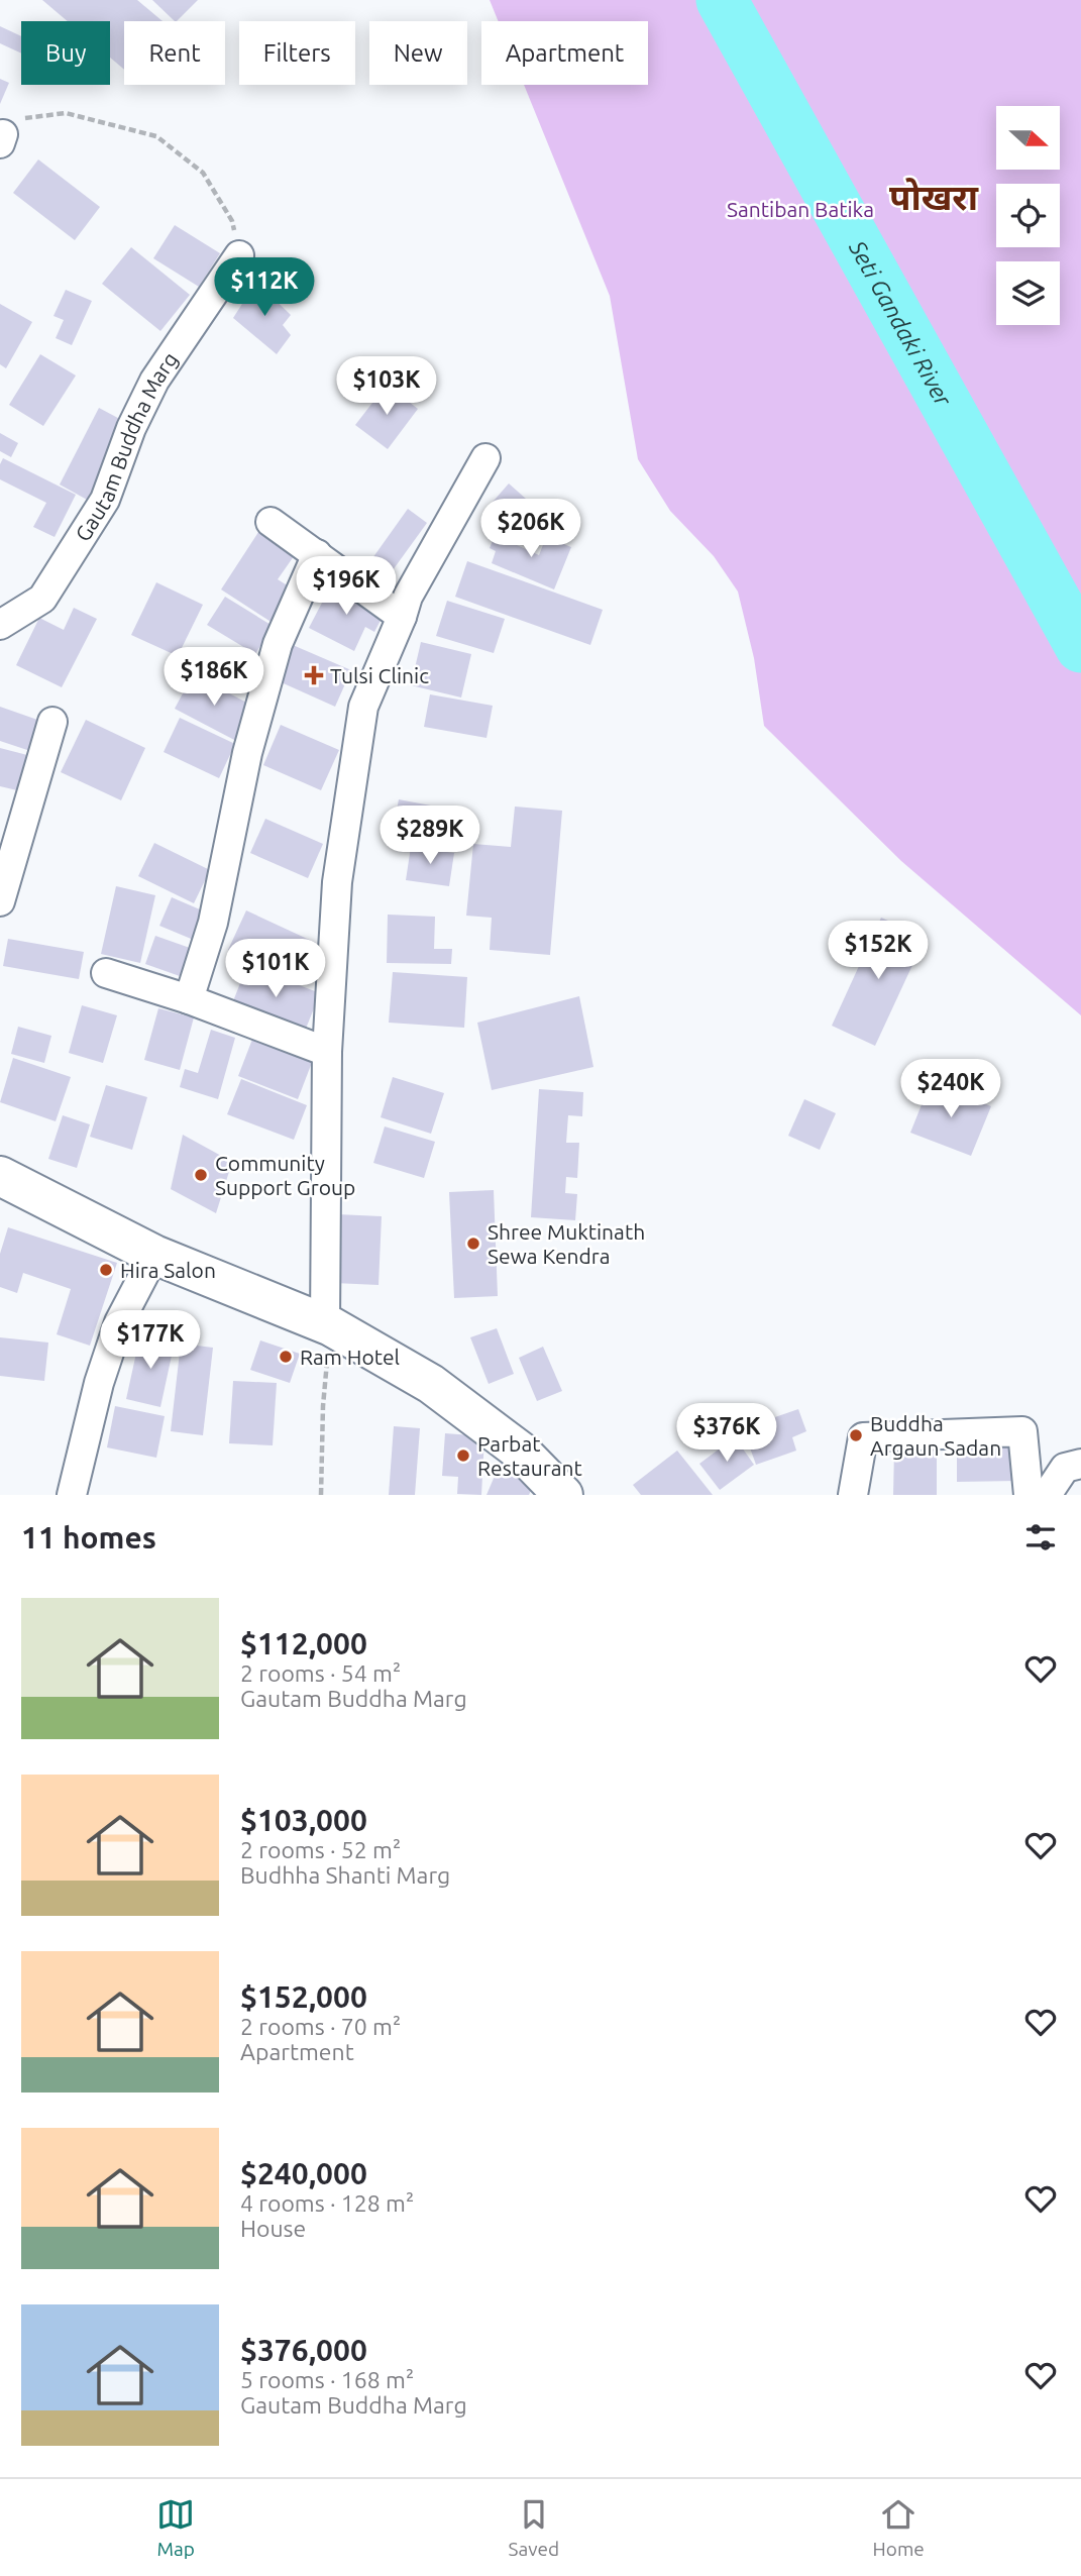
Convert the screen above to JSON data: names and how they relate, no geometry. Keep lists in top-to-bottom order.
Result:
{
  "streets": {
    "street": ["Gautam Buddha Marg"]
  },
  "districts": ["पोखरा"],
  "water": ["Seti Gandaki River"],
  "parks": ["Santiban Batika"],
  "places": {
    "health": ["Tulsi Clinic"],
    "other": [
      "Community Support Group",
      "Shree Muktinath Sewa Kendra",
      "Hira Salon",
      "Ram Hotel",
      "Buddha Argaun Sadan",
      "Parbat Restaurant"
    ]
  },
  "north": "right",
  "page": {
    "chip": [
      "Buy",
      "Rent",
      "Filters",
      "New",
      "Apartment"
    ],
    "price": [
      "$112K",
      "$103K",
      "$206K",
      "$196K",
      "$186K",
      "$289K",
      "$152K",
      "$101K",
      "$240K",
      "$177K",
      "$376K"
    ],
    "heading": "11 homes",
    "list": [
      {
        "name": "$112,000",
        "note": "2 rooms · 54 m² · Gautam Buddha Marg"
      },
      {
        "name": "$103,000",
        "note": "2 rooms · 52 m² · Budhha Shanti Marg"
      },
      {
        "name": "$152,000",
        "note": "2 rooms · 70 m² · Apartment"
      },
      {
        "name": "$240,000",
        "note": "4 rooms · 128 m² · House"
      },
      {
        "name": "$376,000",
        "note": "5 rooms · 168 m² · Gautam Buddha Marg"
      }
    ],
    "tabs": ["Map", "Saved", "Home"]
  }
}
